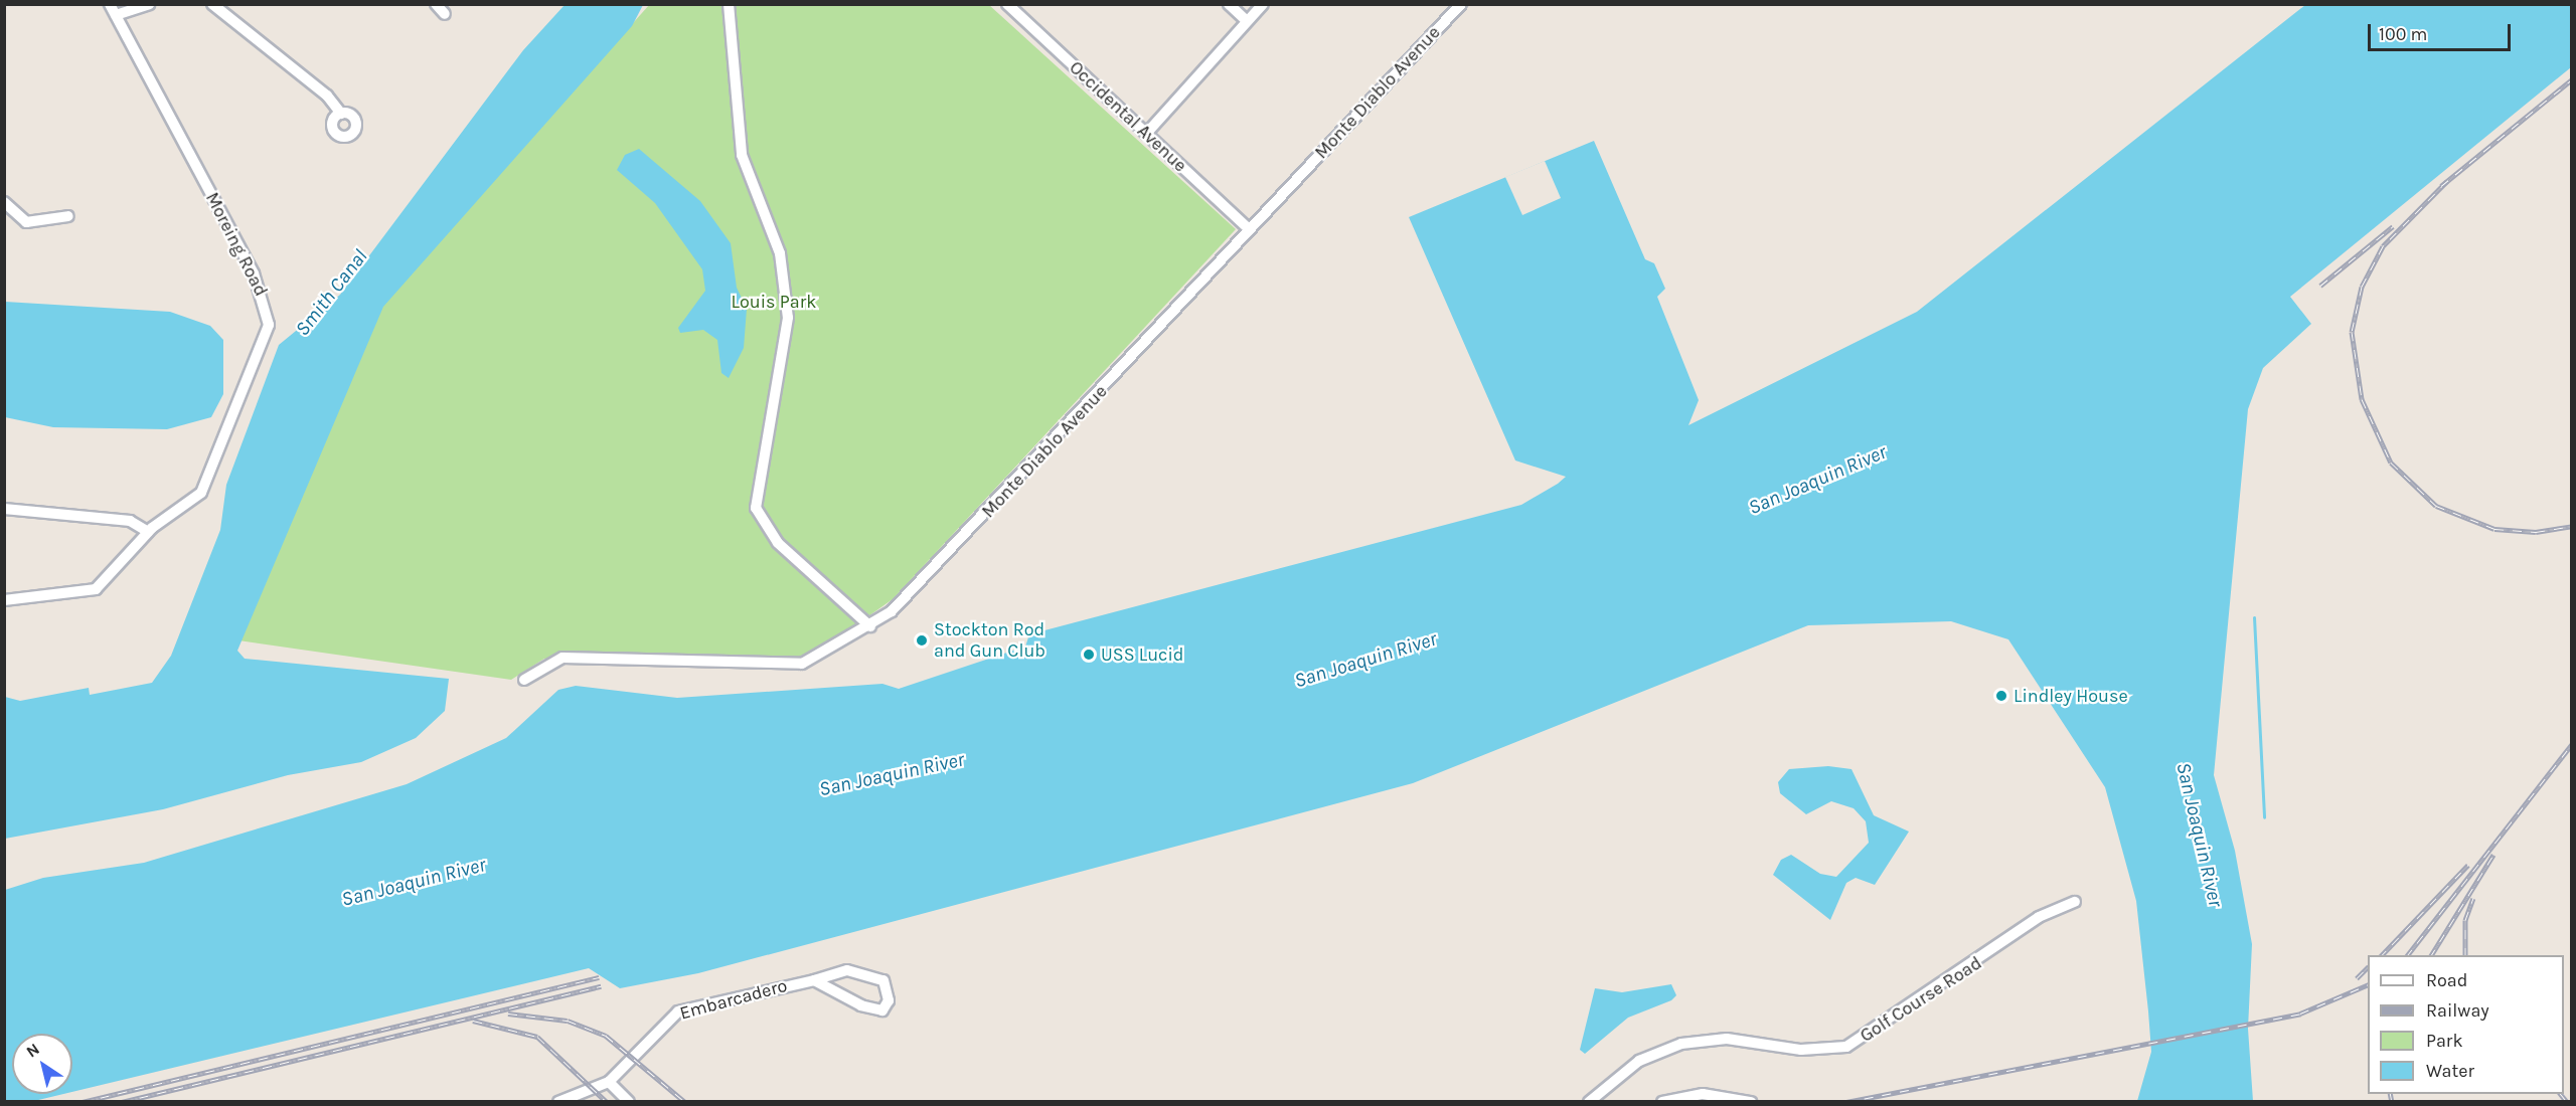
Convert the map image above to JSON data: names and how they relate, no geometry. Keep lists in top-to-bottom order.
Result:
{
  "streets": {
    "street": [
      "Monte Diablo Avenue",
      "Occidental Avenue",
      "Moreing Road",
      "Embarcadero",
      "Golf Course Road"
    ]
  },
  "crossings": [
    ["Monte Diablo Avenue", "Occidental Avenue"]
  ],
  "water": ["Smith Canal", "San Joaquin River"],
  "parks": ["Louis Park"],
  "places": ["Stockton Rod and Gun Club", "USS Lucid", "Lindley House"],
  "legend": [
    "Road",
    "Railway",
    "Park",
    "Water"
  ],
  "scale_bar": "100 m",
  "north": "top left"
}
